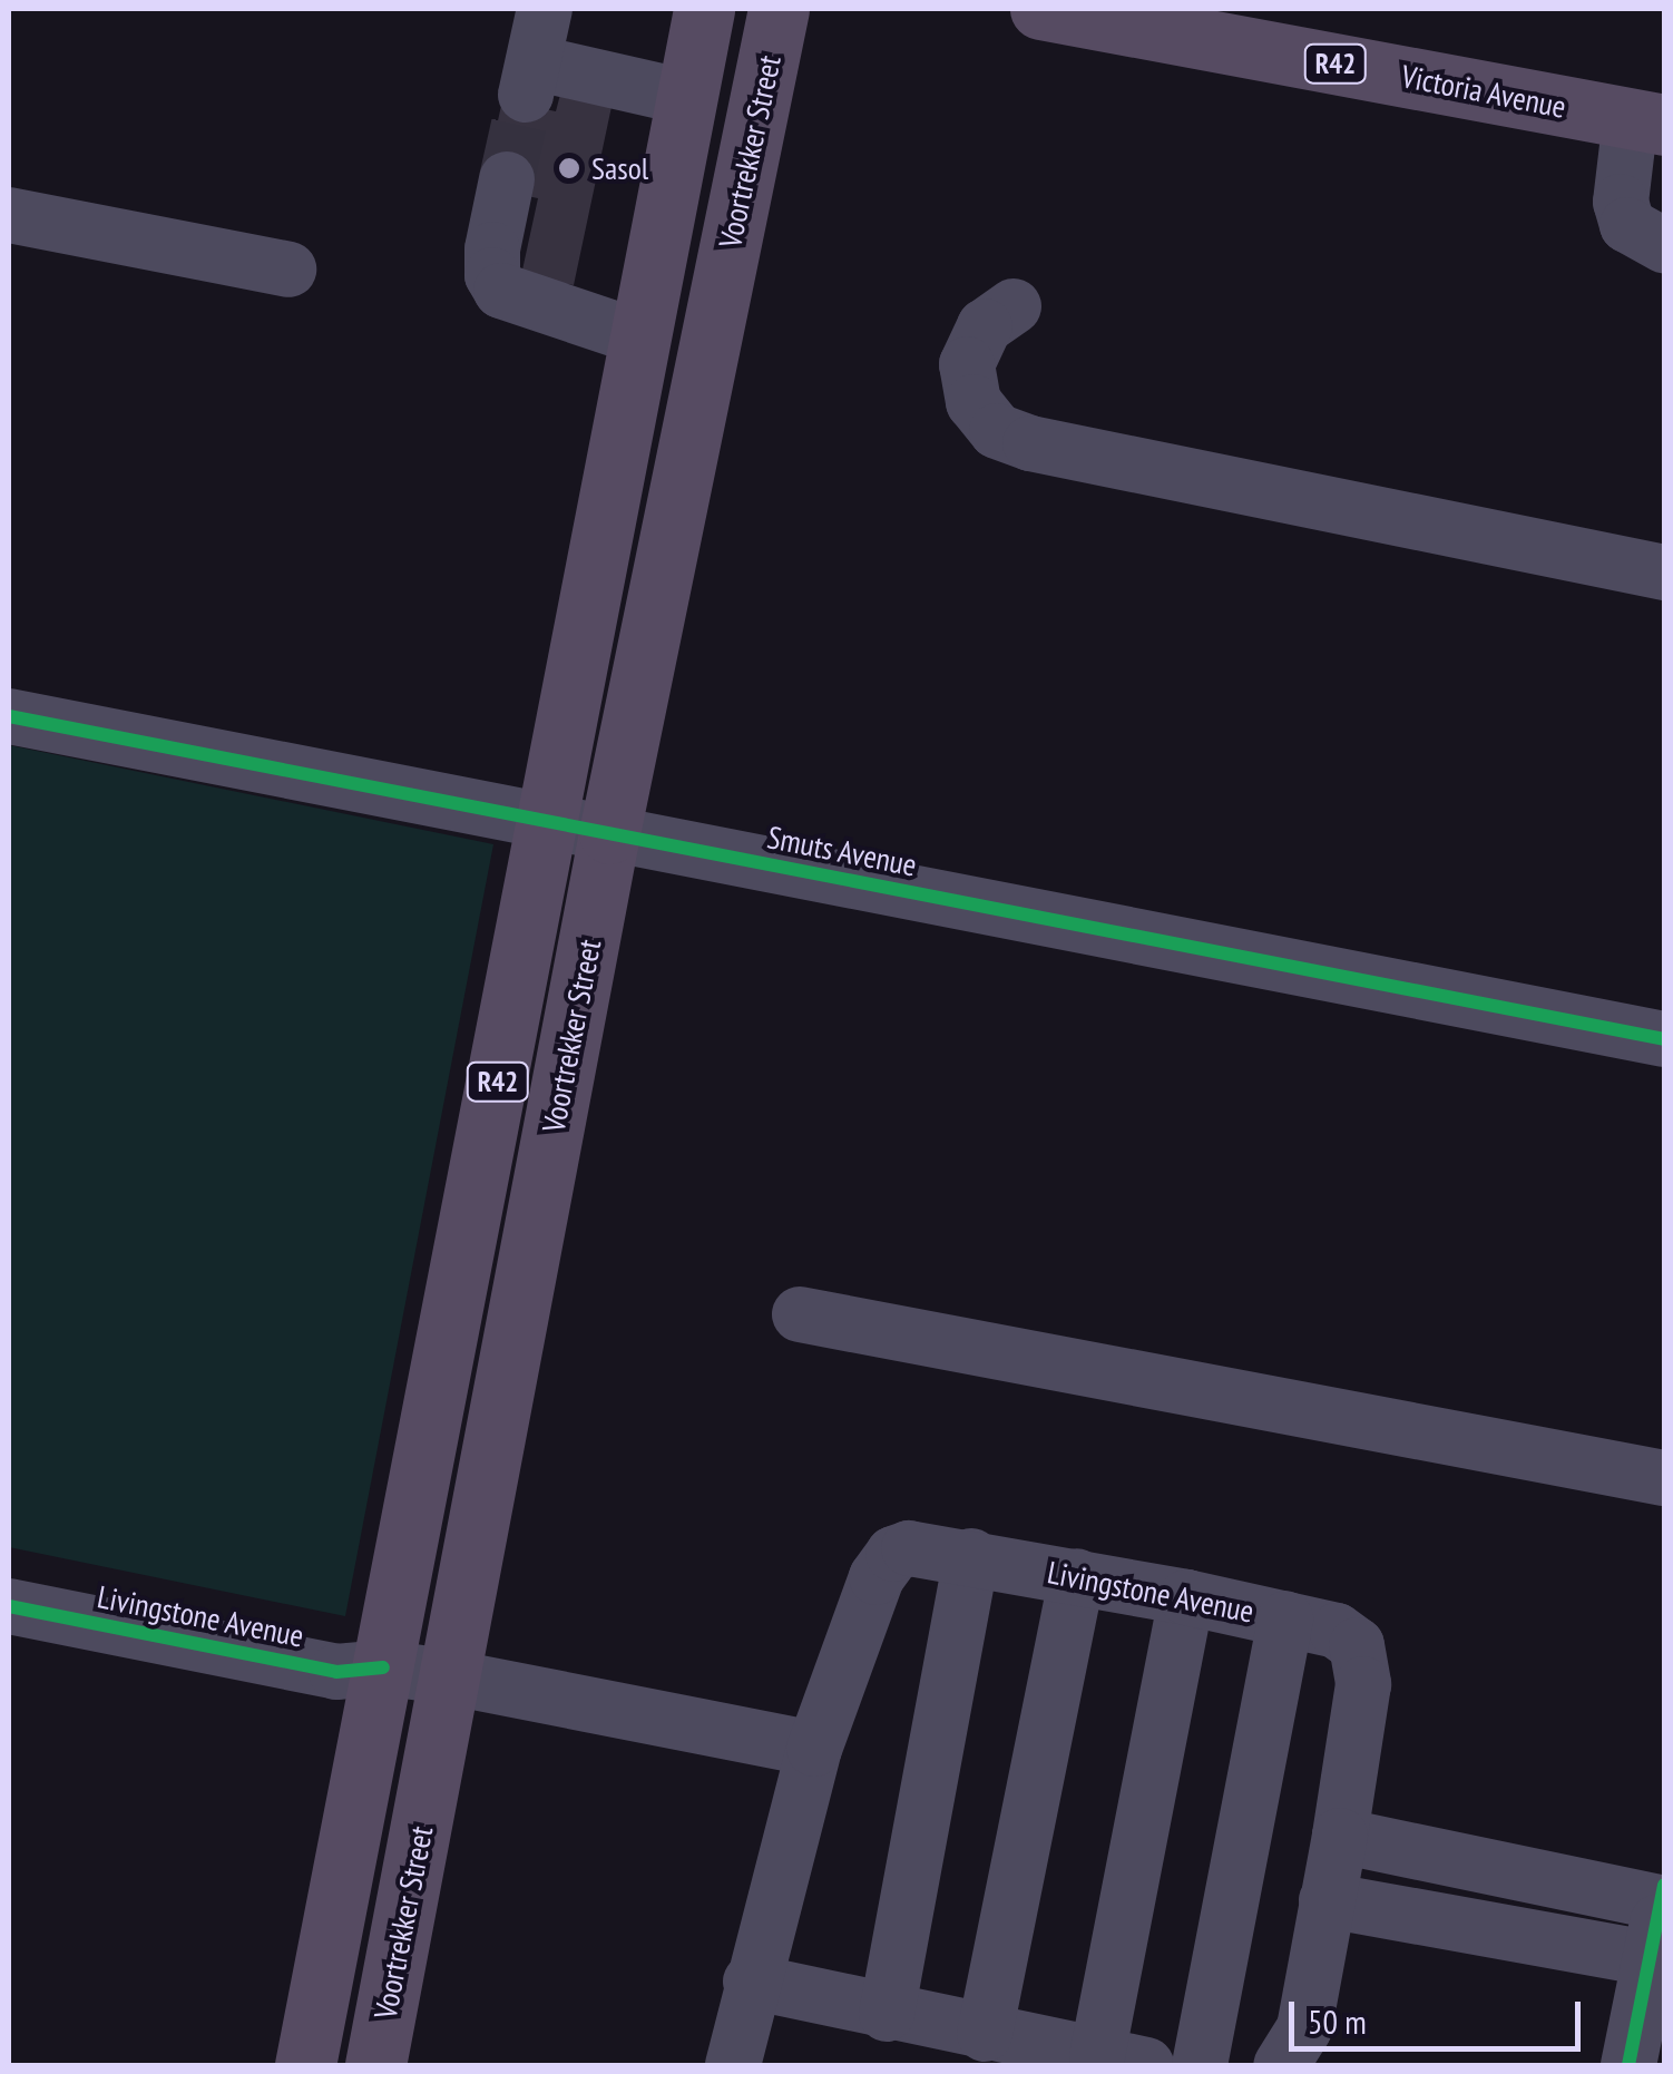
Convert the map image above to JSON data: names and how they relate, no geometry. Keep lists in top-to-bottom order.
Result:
{
  "streets": {
    "main road": ["R42", "Victoria Avenue", "Voortrekker Street"],
    "street": ["Smuts Avenue", "Livingstone Avenue"]
  },
  "crossings": [
    ["Voortrekker Street", "Smuts Avenue"],
    ["Voortrekker Street", "Livingstone Avenue"]
  ],
  "places": ["Sasol"],
  "scale_bar": "50 m"
}
